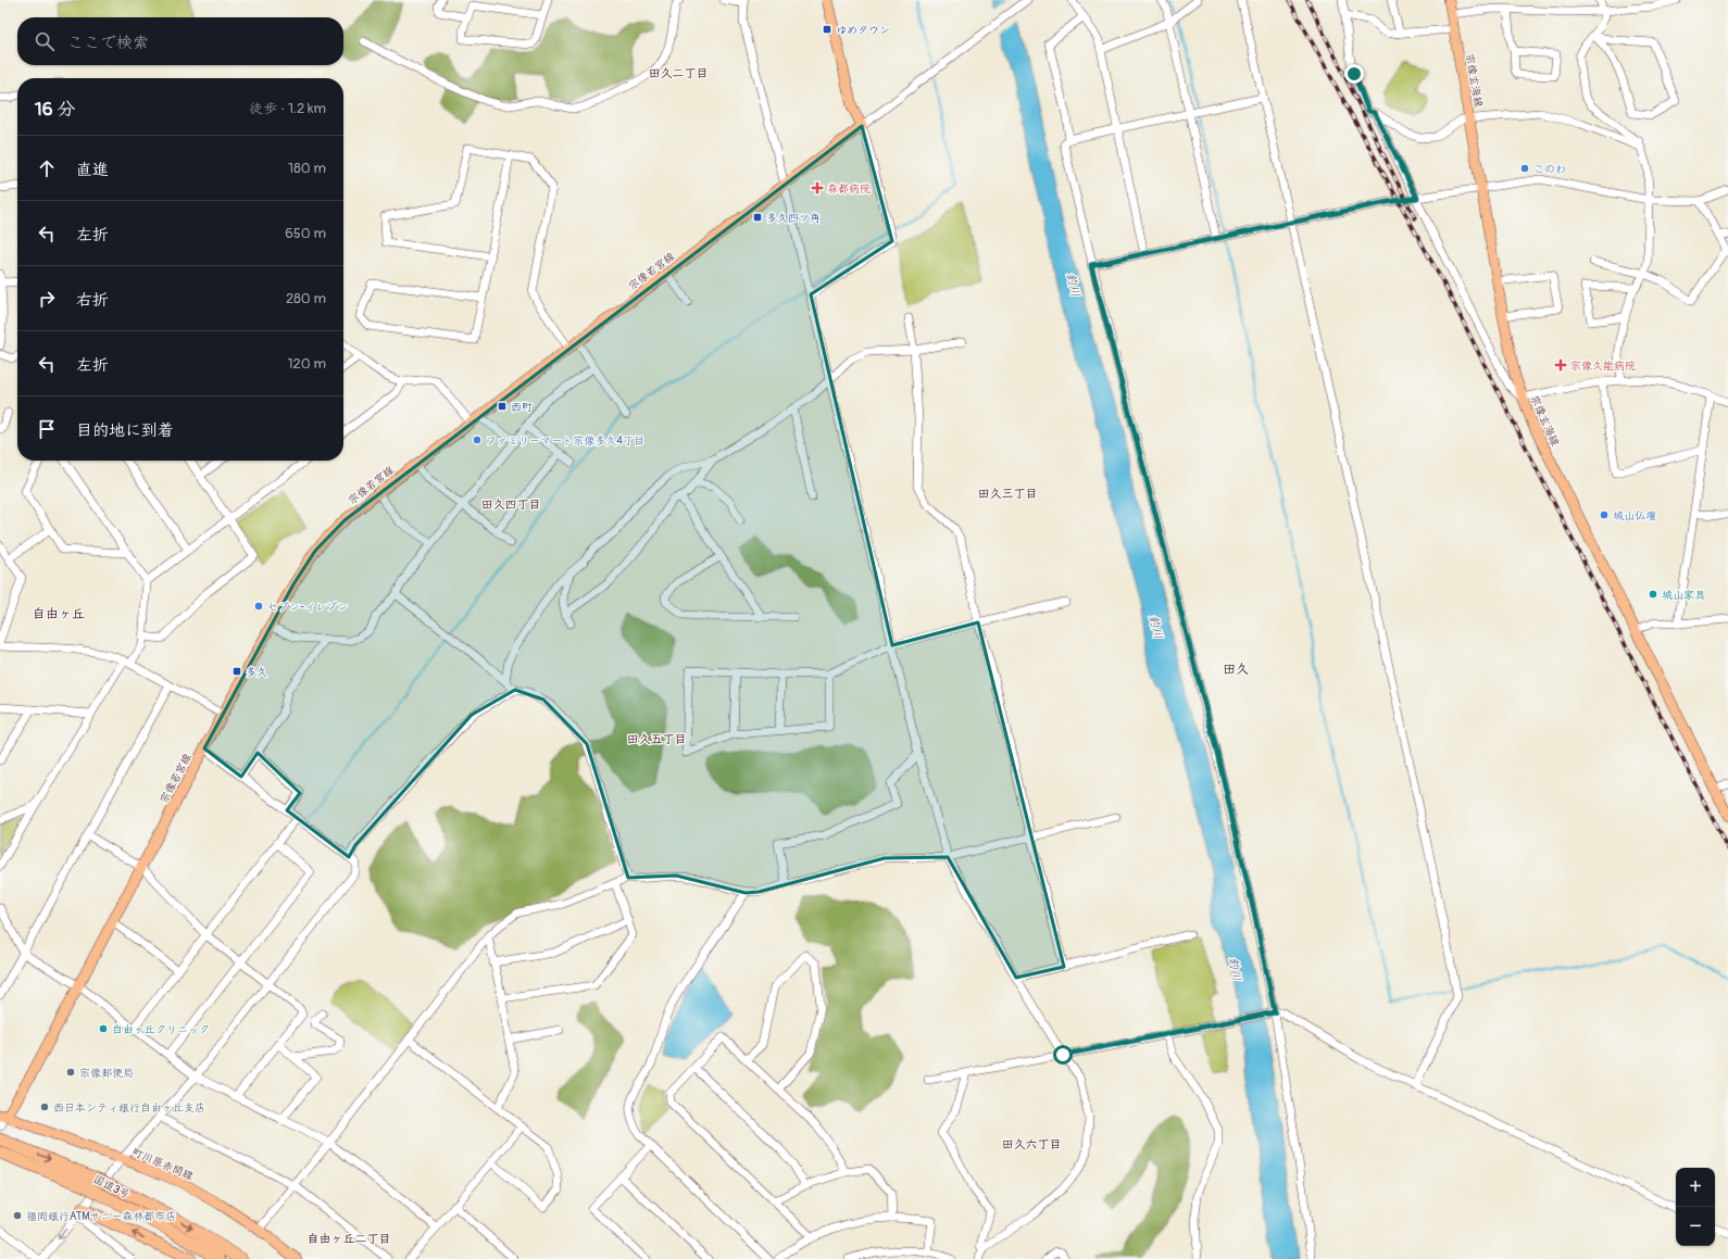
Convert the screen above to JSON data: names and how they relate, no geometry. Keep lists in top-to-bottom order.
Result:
{
  "streets": {
    "highway": ["国道3号"],
    "main road": ["宗像玄海線", "宗像若宮線", "町川原赤間線"]
  },
  "crossings": [
    ["宗像若宮線", "町川原赤間線"]
  ],
  "districts": [
    "田久二丁目",
    "田久三丁目",
    "田久四丁目",
    "自由ヶ丘",
    "田久",
    "田久五丁目",
    "田久六丁目",
    "自由ヶ丘二丁目"
  ],
  "water": ["釣川"],
  "places": {
    "transit": [
      "ゆめタウン",
      "多久四ツ角",
      "西町",
      "多久"
    ],
    "other": [
      "このわ",
      "ファミリーマート宗像多久4丁目",
      "城山仏壇",
      "城山家具",
      "セブン-イレブン",
      "自由ヶ丘クリニック",
      "宗像郵便局",
      "西日本シティ銀行自由ヶ丘支店",
      "福岡銀行ATMサニー森林都市店"
    ],
    "health": ["森都病院", "宗像久能病院"]
  },
  "page": {
    "search": "ここで検索",
    "heading": ["16 分", "徒歩 · 1.2 km"],
    "list": [
      ["直進", "180 m"],
      ["左折", "650 m"],
      ["右折", "280 m"],
      ["左折", "120 m"],
      "目的地に到着"
    ],
    "map_buttons": ["+", "−"]
  }
}
